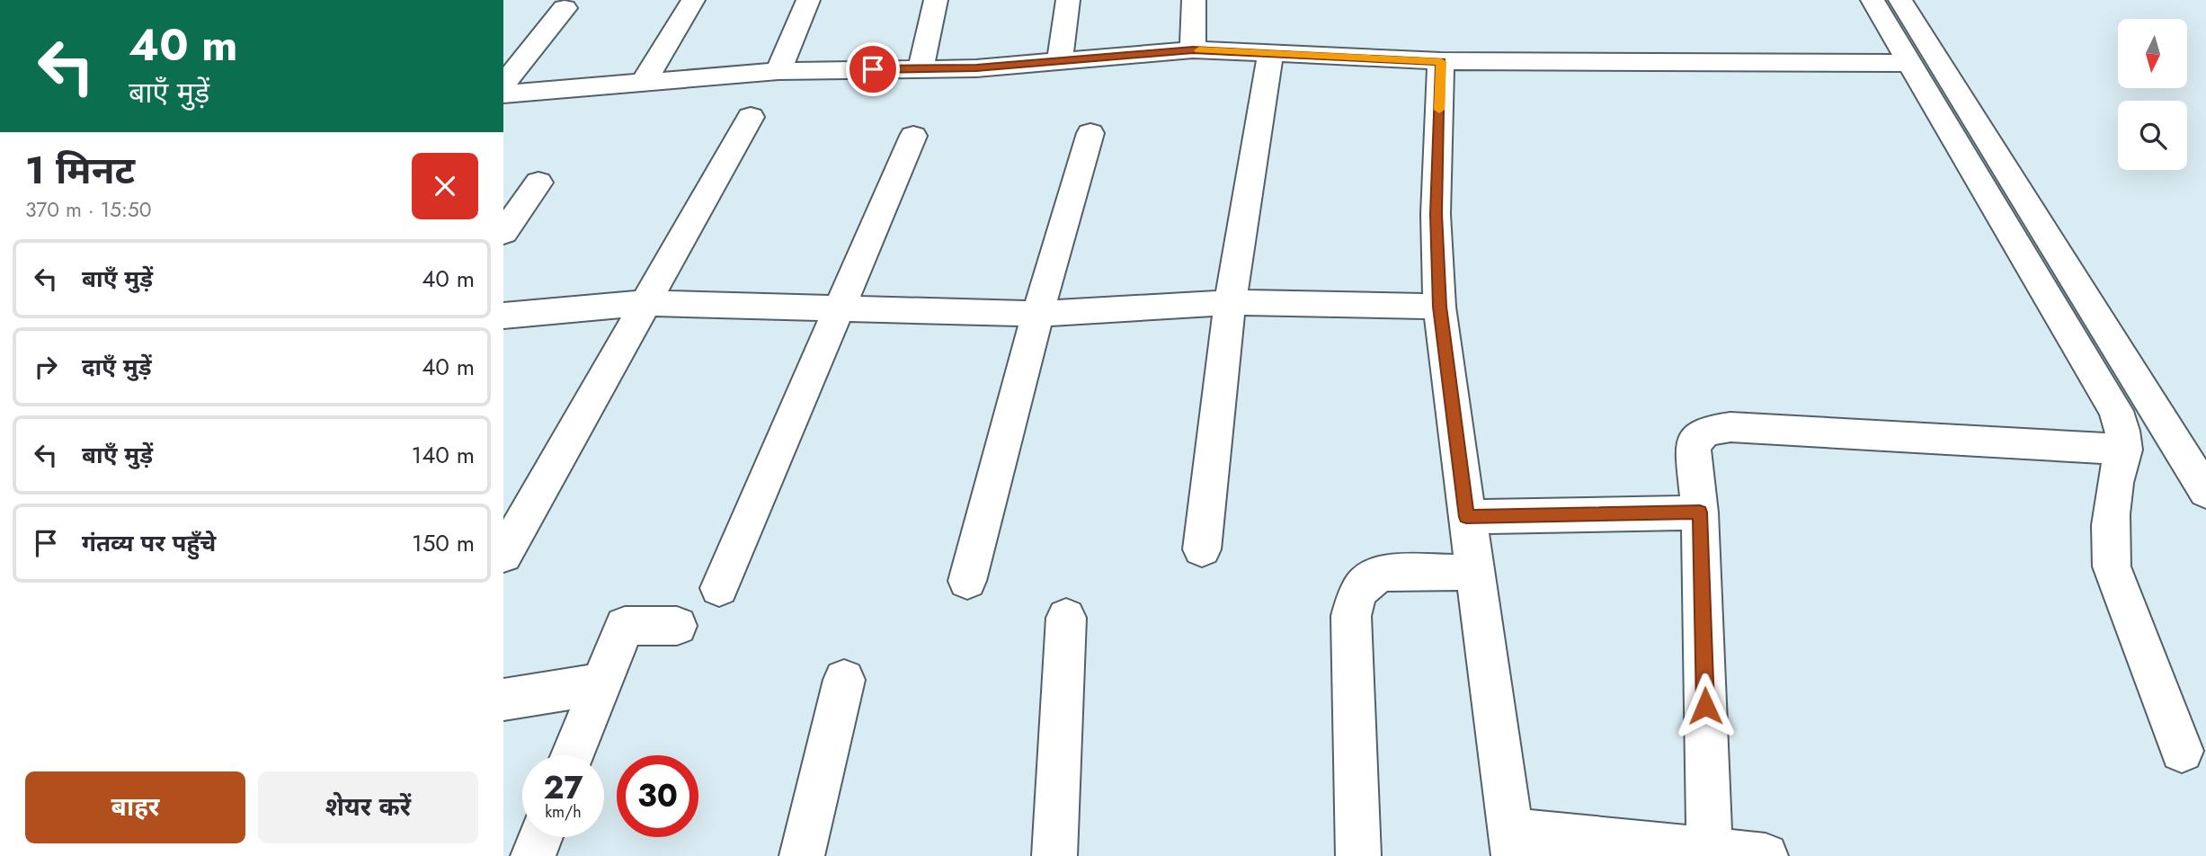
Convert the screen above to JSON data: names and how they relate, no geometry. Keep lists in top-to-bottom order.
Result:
{
  "north": "bottom",
  "page": {
    "turn": ["40 m", "बाएँ मुड़ें"],
    "heading": ["1 मिनट", "370 m · 15:50"],
    "list": [
      {
        "name": "बाएँ मुड़ें",
        "value": "40 m"
      },
      {
        "name": "दाएँ मुड़ें",
        "value": "40 m"
      },
      {
        "name": "बाएँ मुड़ें",
        "value": "140 m"
      },
      {
        "name": "गंतव्य पर पहुँचे",
        "value": "150 m"
      }
    ],
    "speed": "27 km/h",
    "limit": "30",
    "buttons": ["बाहर", "शेयर करें"]
  }
}
